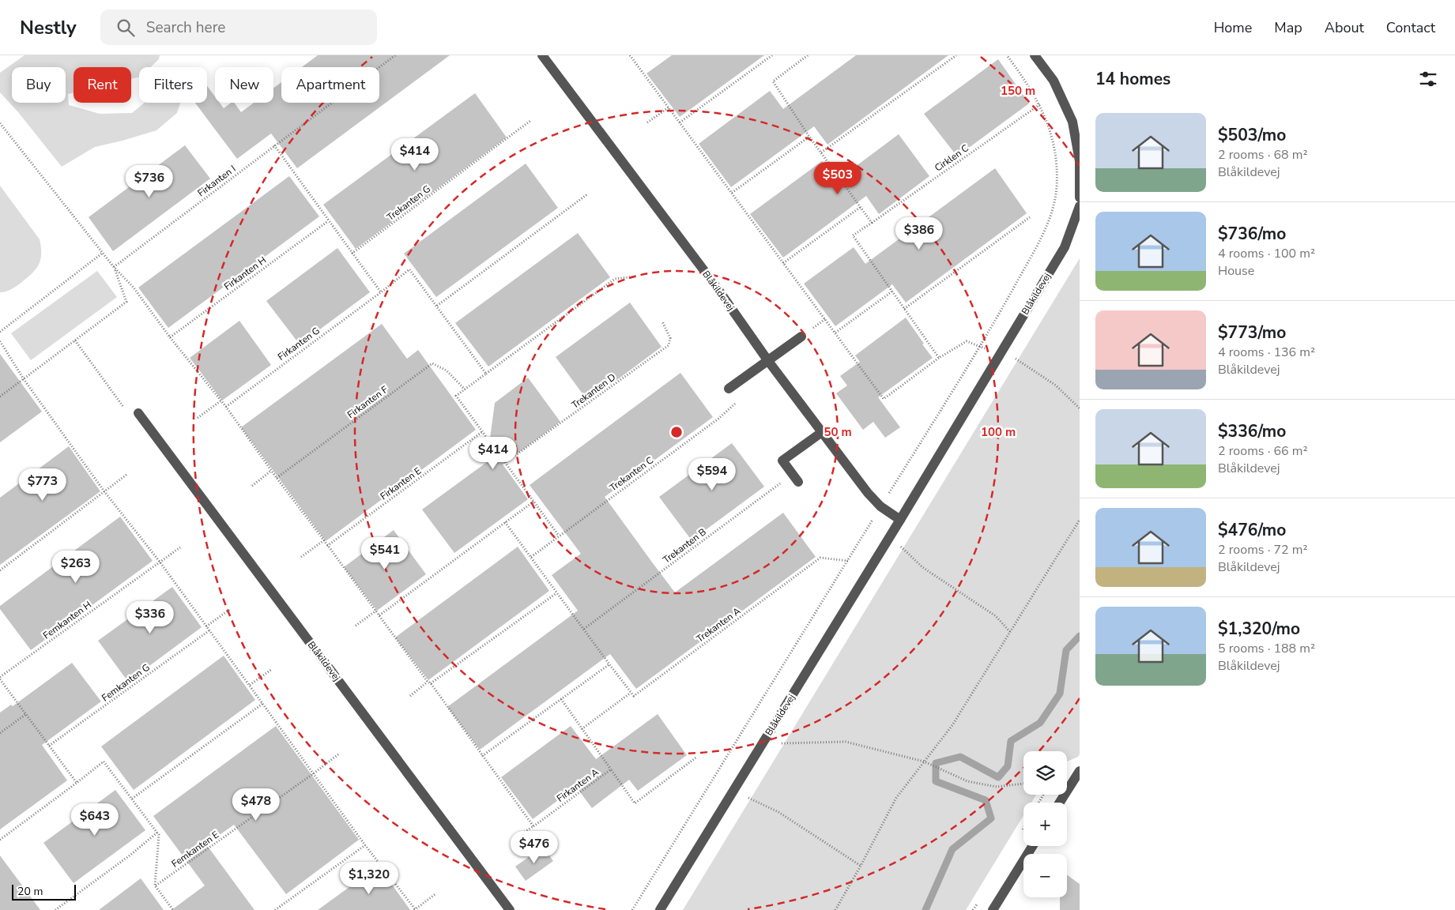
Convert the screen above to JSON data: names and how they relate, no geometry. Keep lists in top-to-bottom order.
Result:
{
  "streets": {
    "street": ["Blåkildevej"],
    "path": [
      "Cirklen C",
      "Firkanten I",
      "Trekanten G",
      "Firkanten H",
      "Firkanten G",
      "Trekanten D",
      "Firkanten F",
      "Trekanten C",
      "Firkanten E",
      "Trekanten B",
      "Femkanten H",
      "Trekanten A",
      "Femkanten G",
      "Firkanten A",
      "Femkanten E"
    ]
  },
  "scale_bar": "20 m",
  "page": {
    "header": "Nestly",
    "search": "Search here",
    "nav": [
      "Home",
      "Map",
      "About",
      "Contact"
    ],
    "heading": "14 homes",
    "chip": [
      "Buy",
      "Rent",
      "Filters",
      "New",
      "Apartment"
    ],
    "list": [
      {
        "name": "$503/mo",
        "note": "2 rooms · 68 m² · Blåkildevej"
      },
      {
        "name": "$736/mo",
        "note": "4 rooms · 100 m² · House"
      },
      {
        "name": "$773/mo",
        "note": "4 rooms · 136 m² · Blåkildevej"
      },
      {
        "name": "$336/mo",
        "note": "2 rooms · 66 m² · Blåkildevej"
      },
      {
        "name": "$476/mo",
        "note": "2 rooms · 72 m² · Blåkildevej"
      },
      {
        "name": "$1,320/mo",
        "note": "5 rooms · 188 m² · Blåkildevej"
      }
    ],
    "price": [
      "$414",
      "$503",
      "$736",
      "$386",
      "$414",
      "$594",
      "$773",
      "$541",
      "$263",
      "$336",
      "$478",
      "$643",
      "$476",
      "$1,320"
    ],
    "map_buttons": ["+", "−"],
    "scale": "20 m"
  },
  "rings": ["150 m", "50 m", "100 m"]
}
